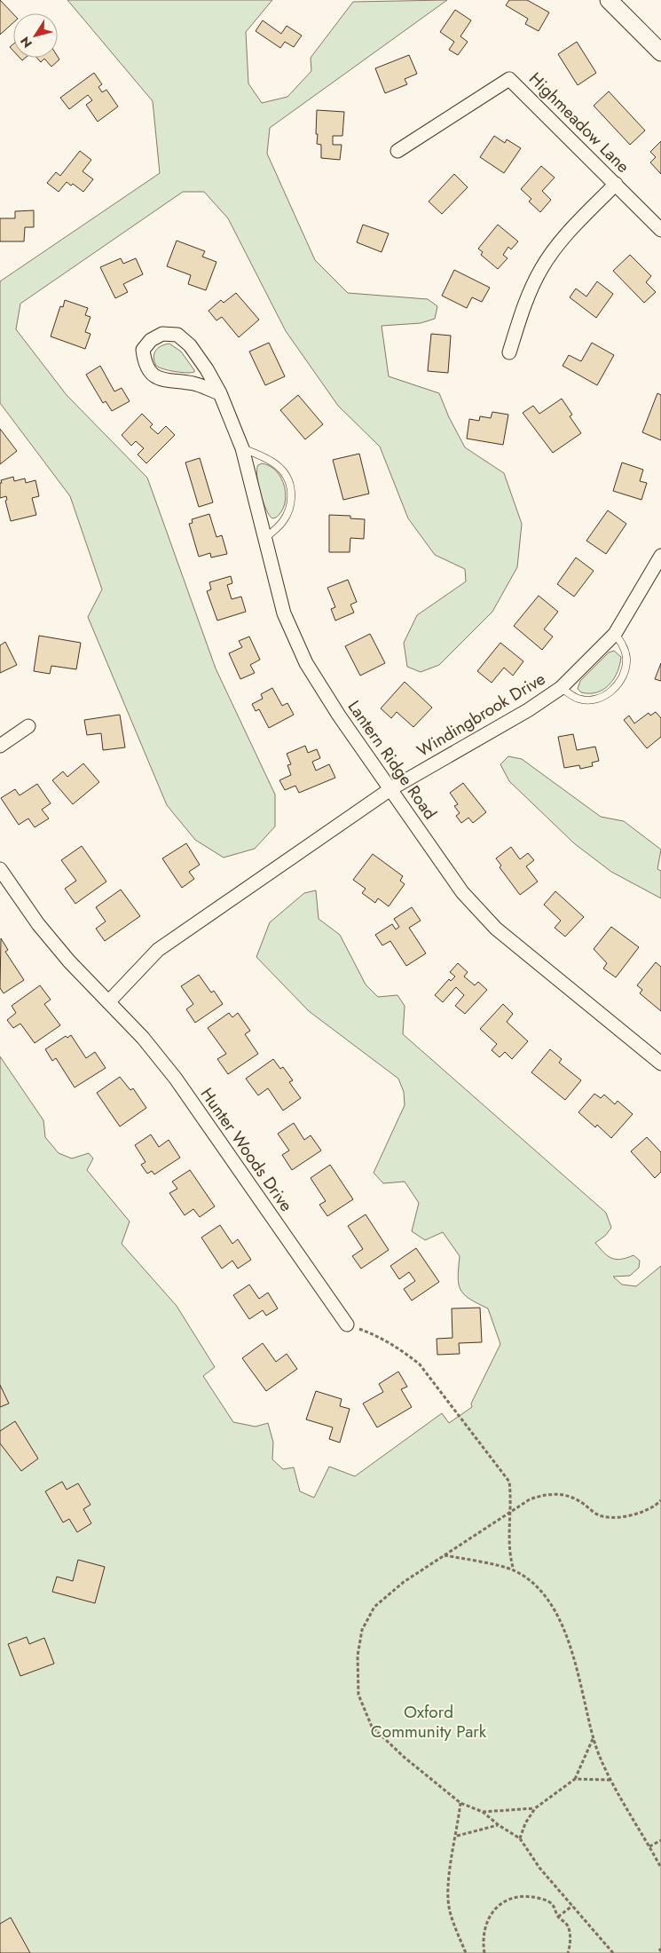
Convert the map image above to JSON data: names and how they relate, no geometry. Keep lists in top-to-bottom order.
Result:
{
  "streets": {
    "street": [
      "Highmeadow Lane",
      "Windingbrook Drive",
      "Lantern Ridge Road",
      "Hunter Woods Drive"
    ]
  },
  "crossings": [
    ["Windingbrook Drive", "Lantern Ridge Road"]
  ],
  "parks": ["Oxford Community Park"],
  "north": "bottom left"
}
